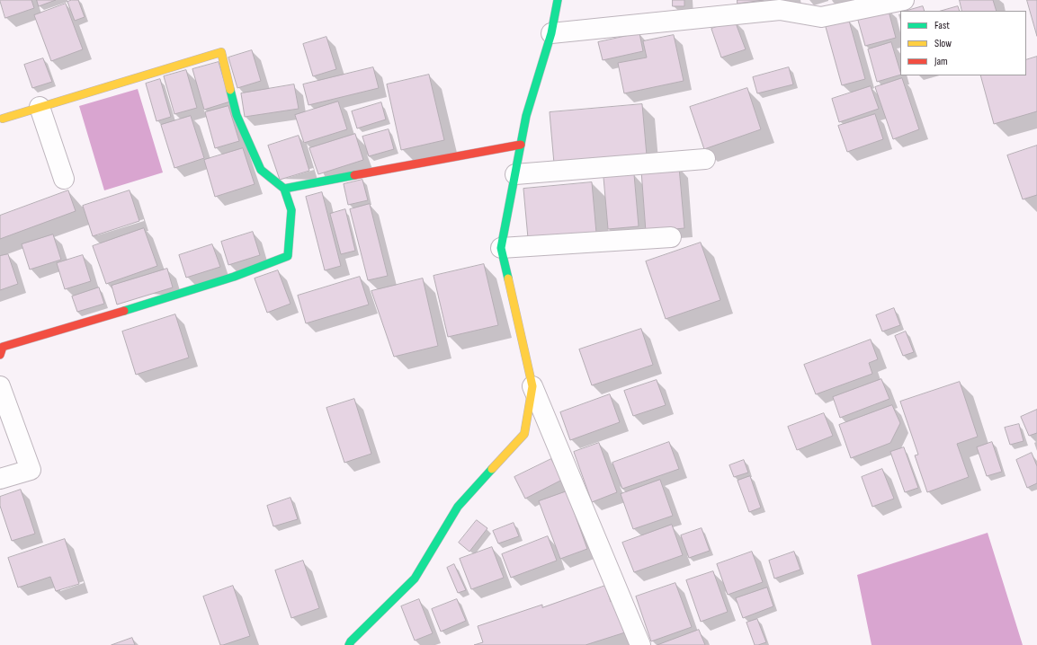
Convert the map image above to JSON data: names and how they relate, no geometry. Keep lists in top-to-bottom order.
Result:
{
  "legend": ["Fast", "Slow", "Jam"]
}
